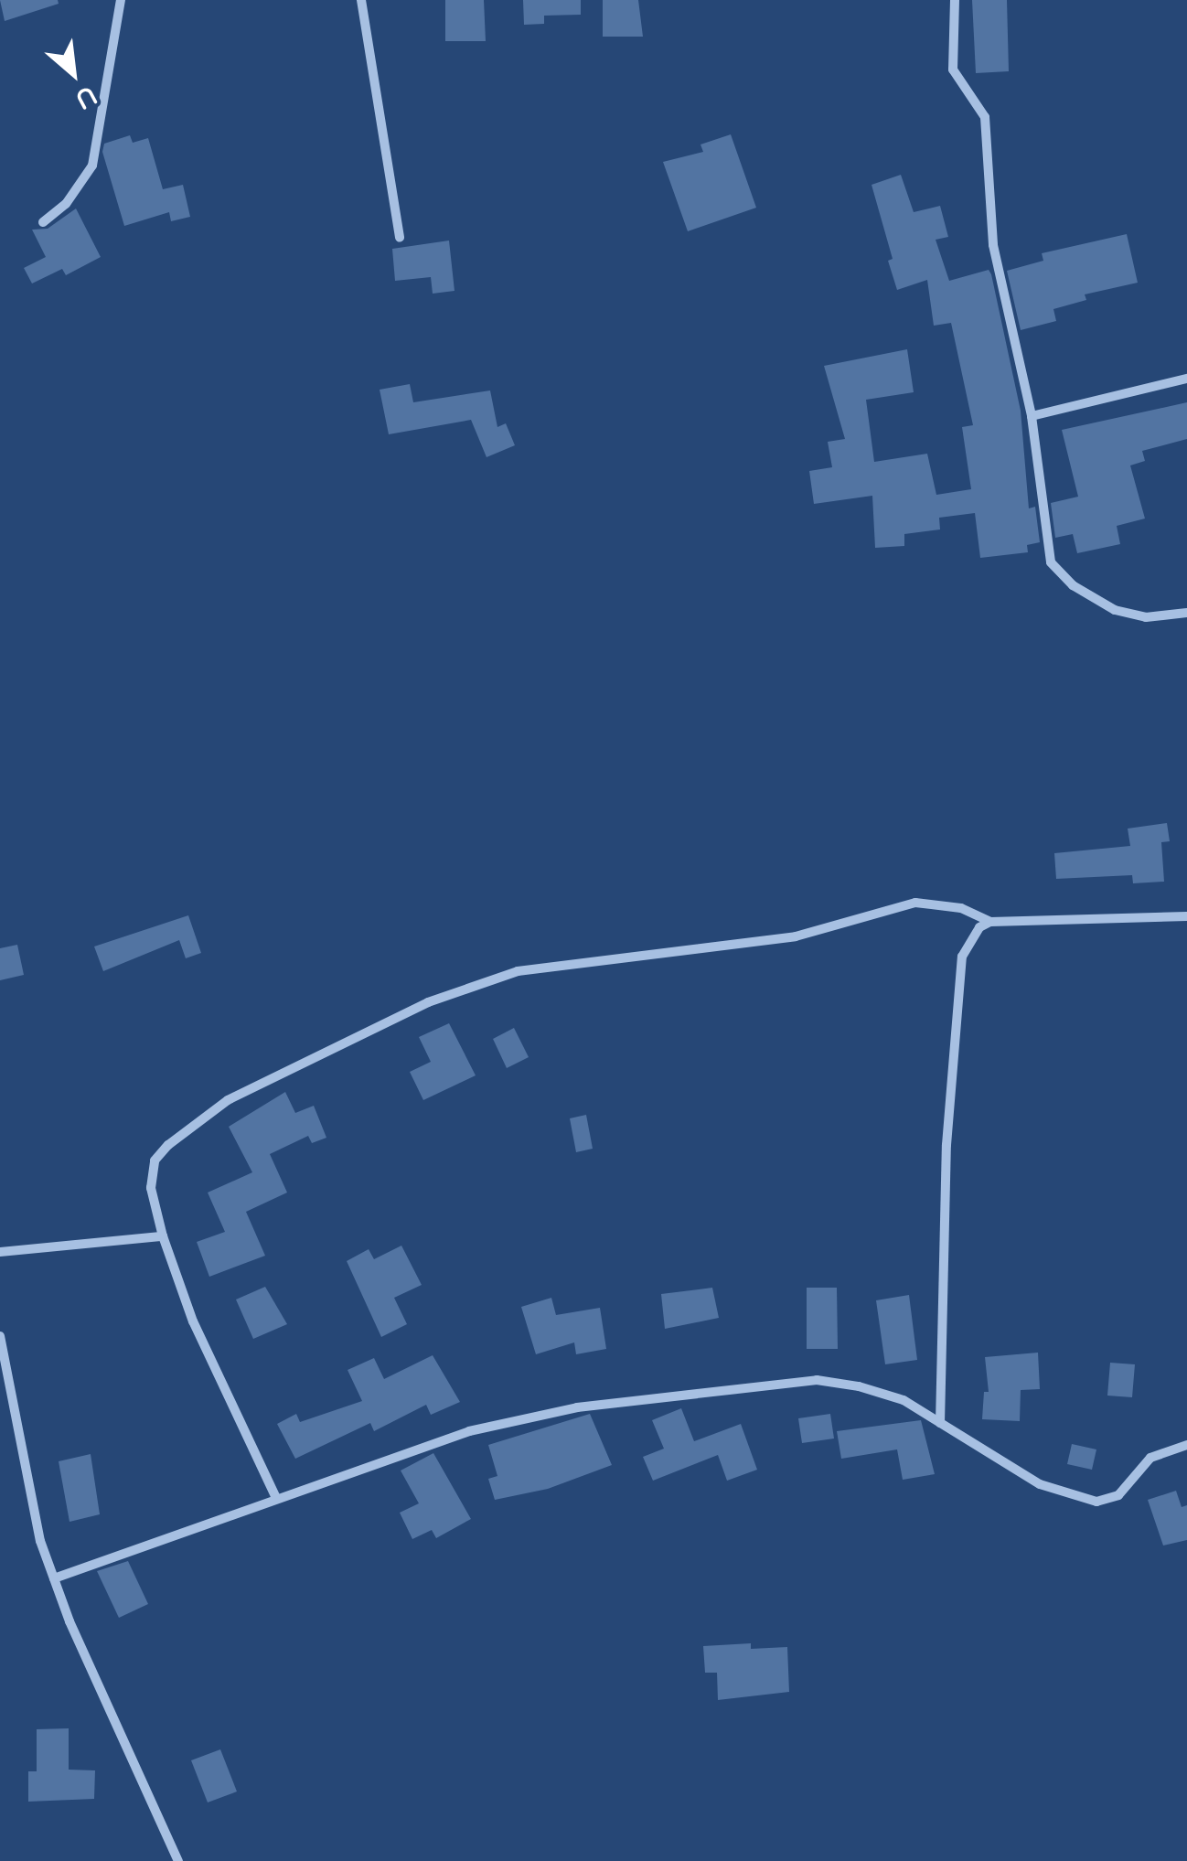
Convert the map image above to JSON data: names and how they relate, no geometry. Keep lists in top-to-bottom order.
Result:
{
  "north": "bottom right"
}
